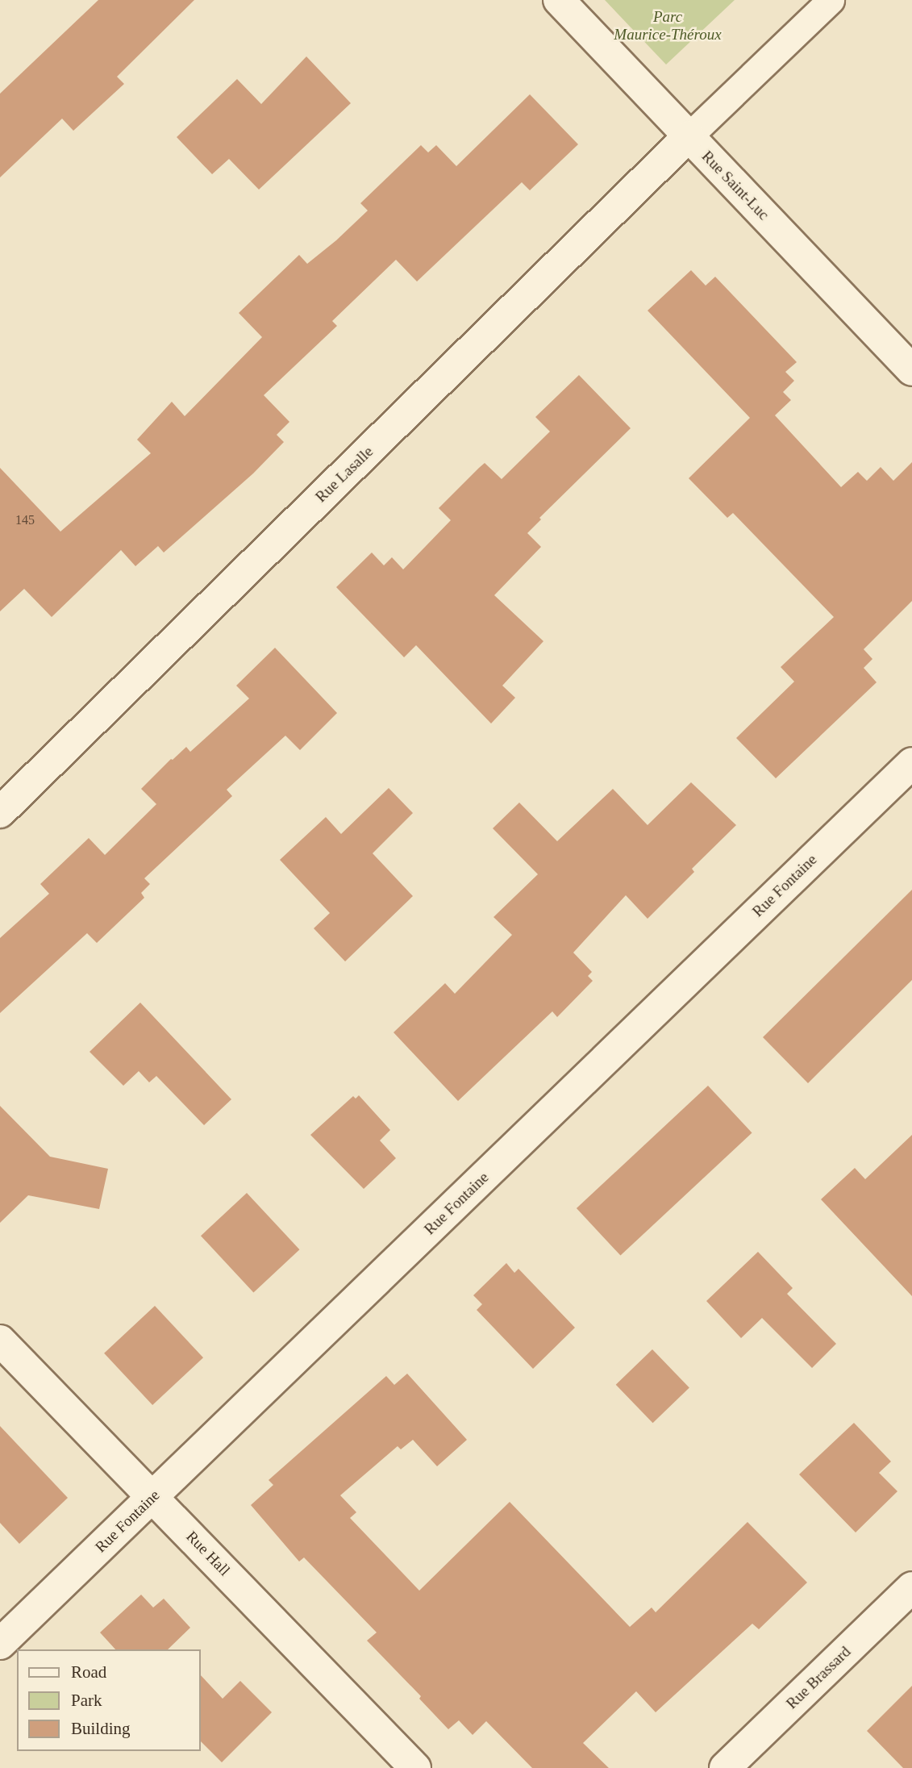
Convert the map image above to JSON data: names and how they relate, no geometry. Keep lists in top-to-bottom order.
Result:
{
  "streets": {
    "street": [
      "Rue Saint-Luc",
      "Rue Lasalle",
      "Rue Fontaine",
      "Rue Hall",
      "Rue Brassard"
    ]
  },
  "crossings": [
    ["Rue Saint-Luc", "Rue Lasalle"],
    ["Rue Fontaine", "Rue Hall"]
  ],
  "parks": ["Parc Maurice-Théroux"],
  "house_numbers": ["145"],
  "legend": ["Road", "Park", "Building"]
}
